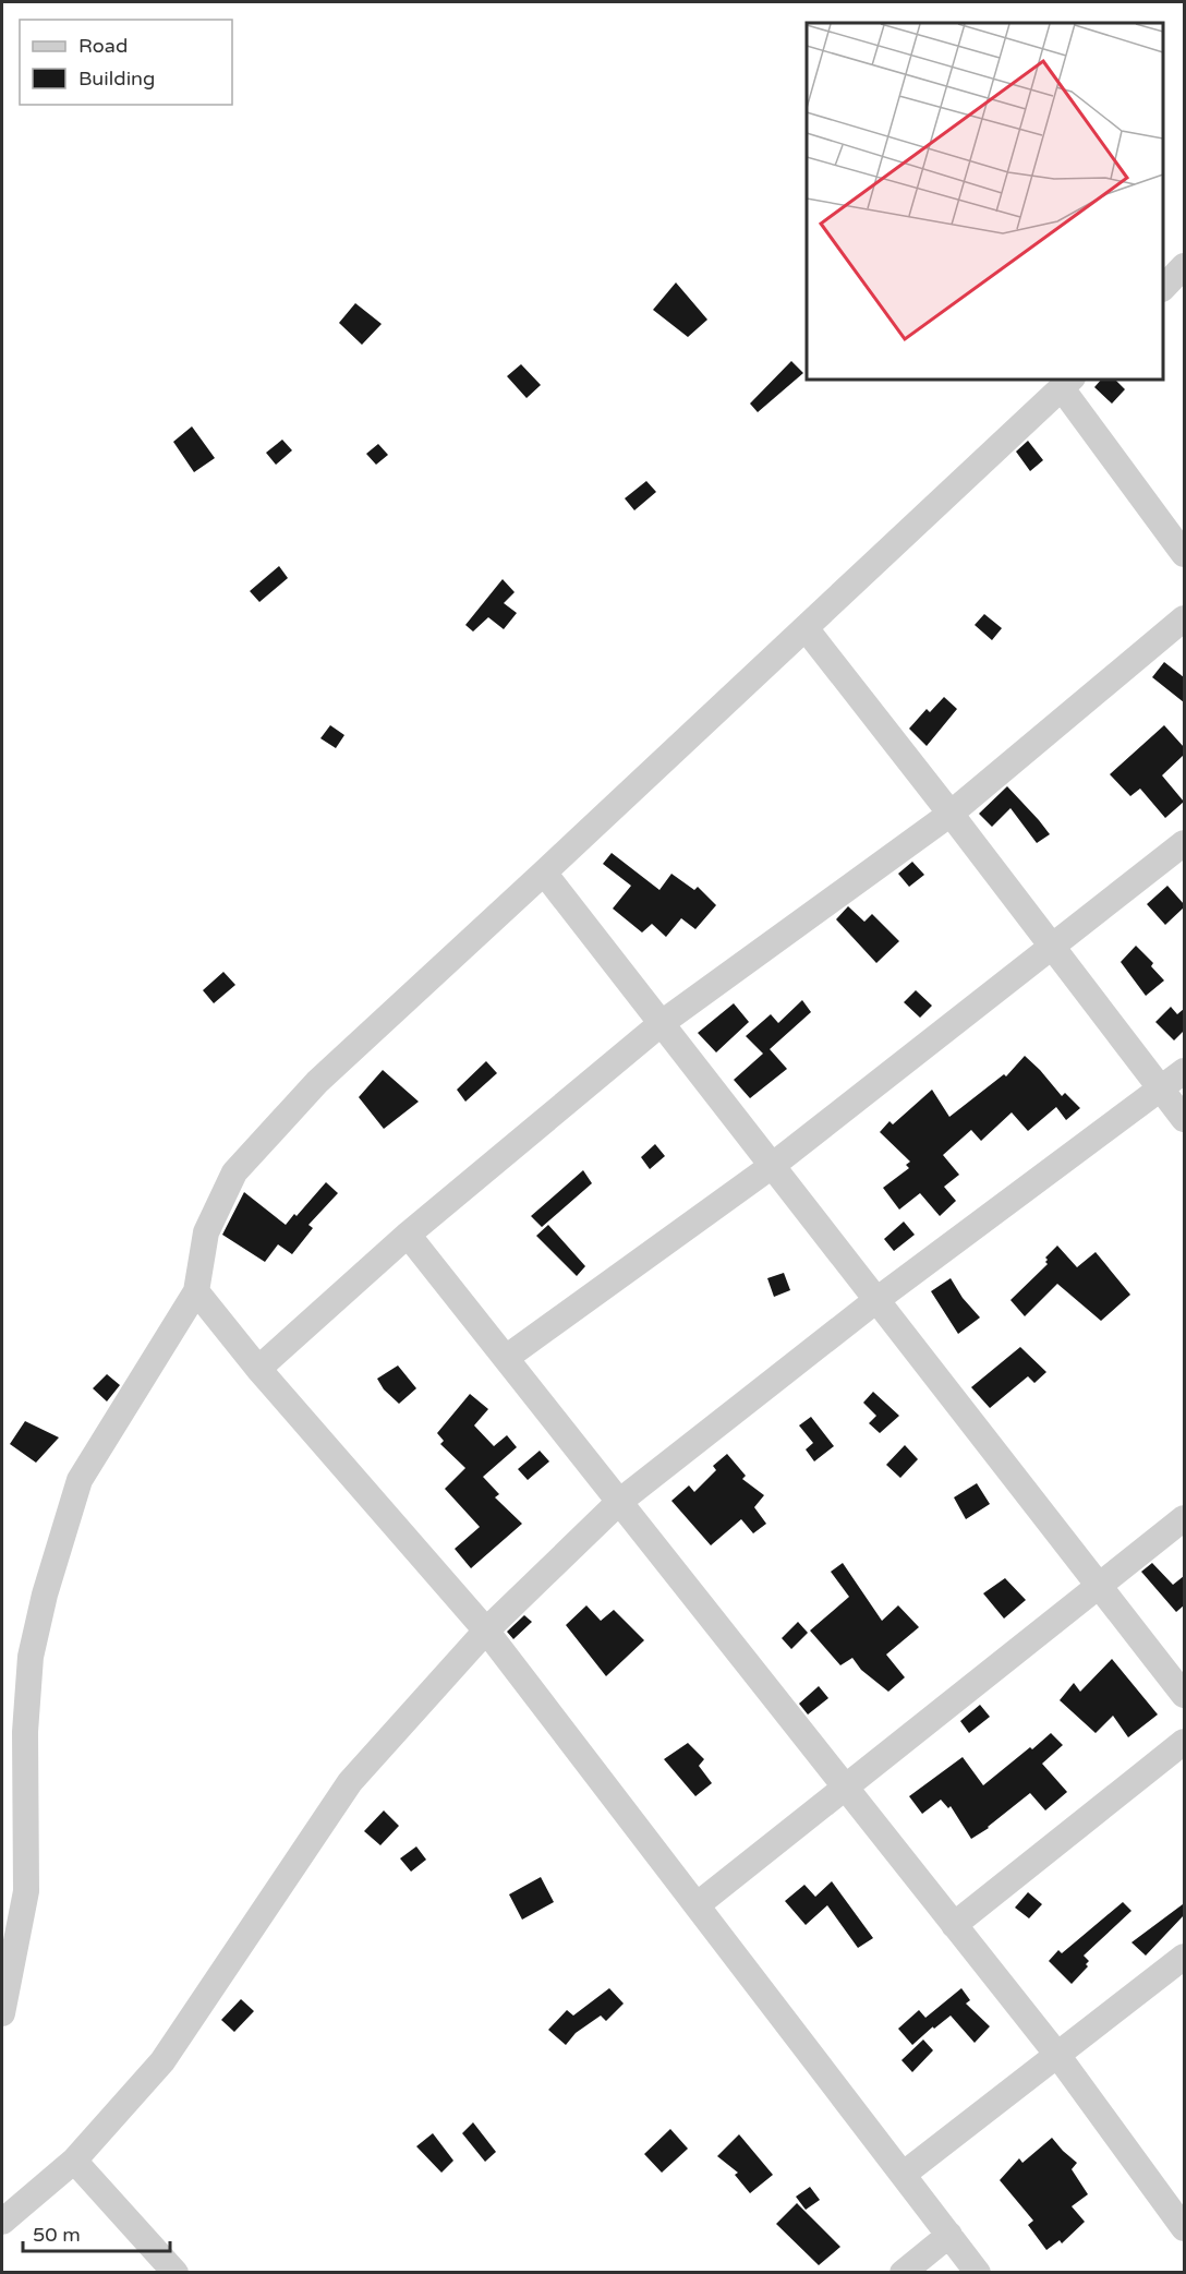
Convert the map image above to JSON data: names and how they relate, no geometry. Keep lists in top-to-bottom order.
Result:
{
  "legend": ["Road", "Building"],
  "scale_bar": "50 m"
}
